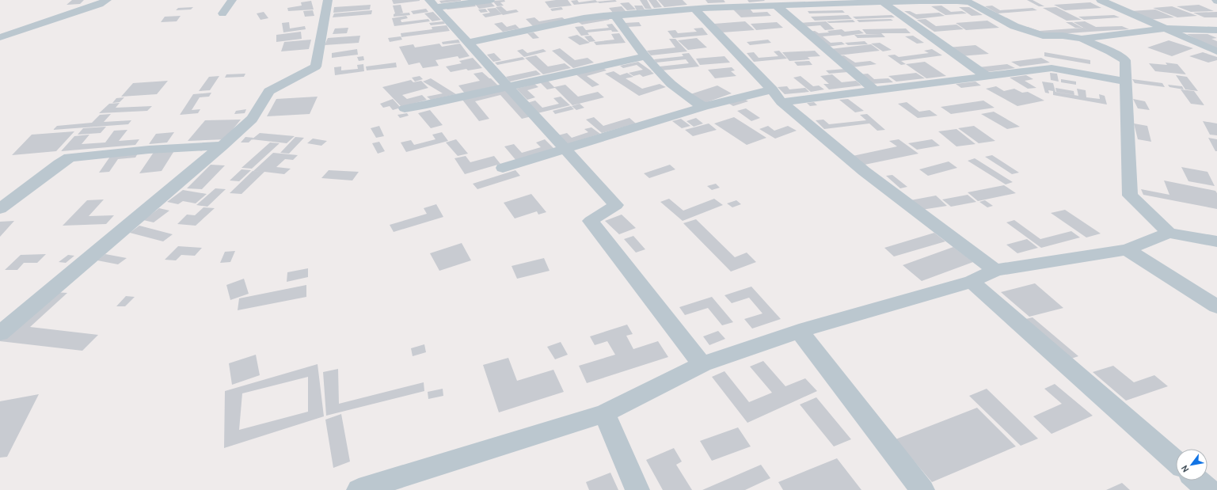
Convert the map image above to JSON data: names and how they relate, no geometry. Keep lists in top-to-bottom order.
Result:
{
  "north": "bottom left"
}
